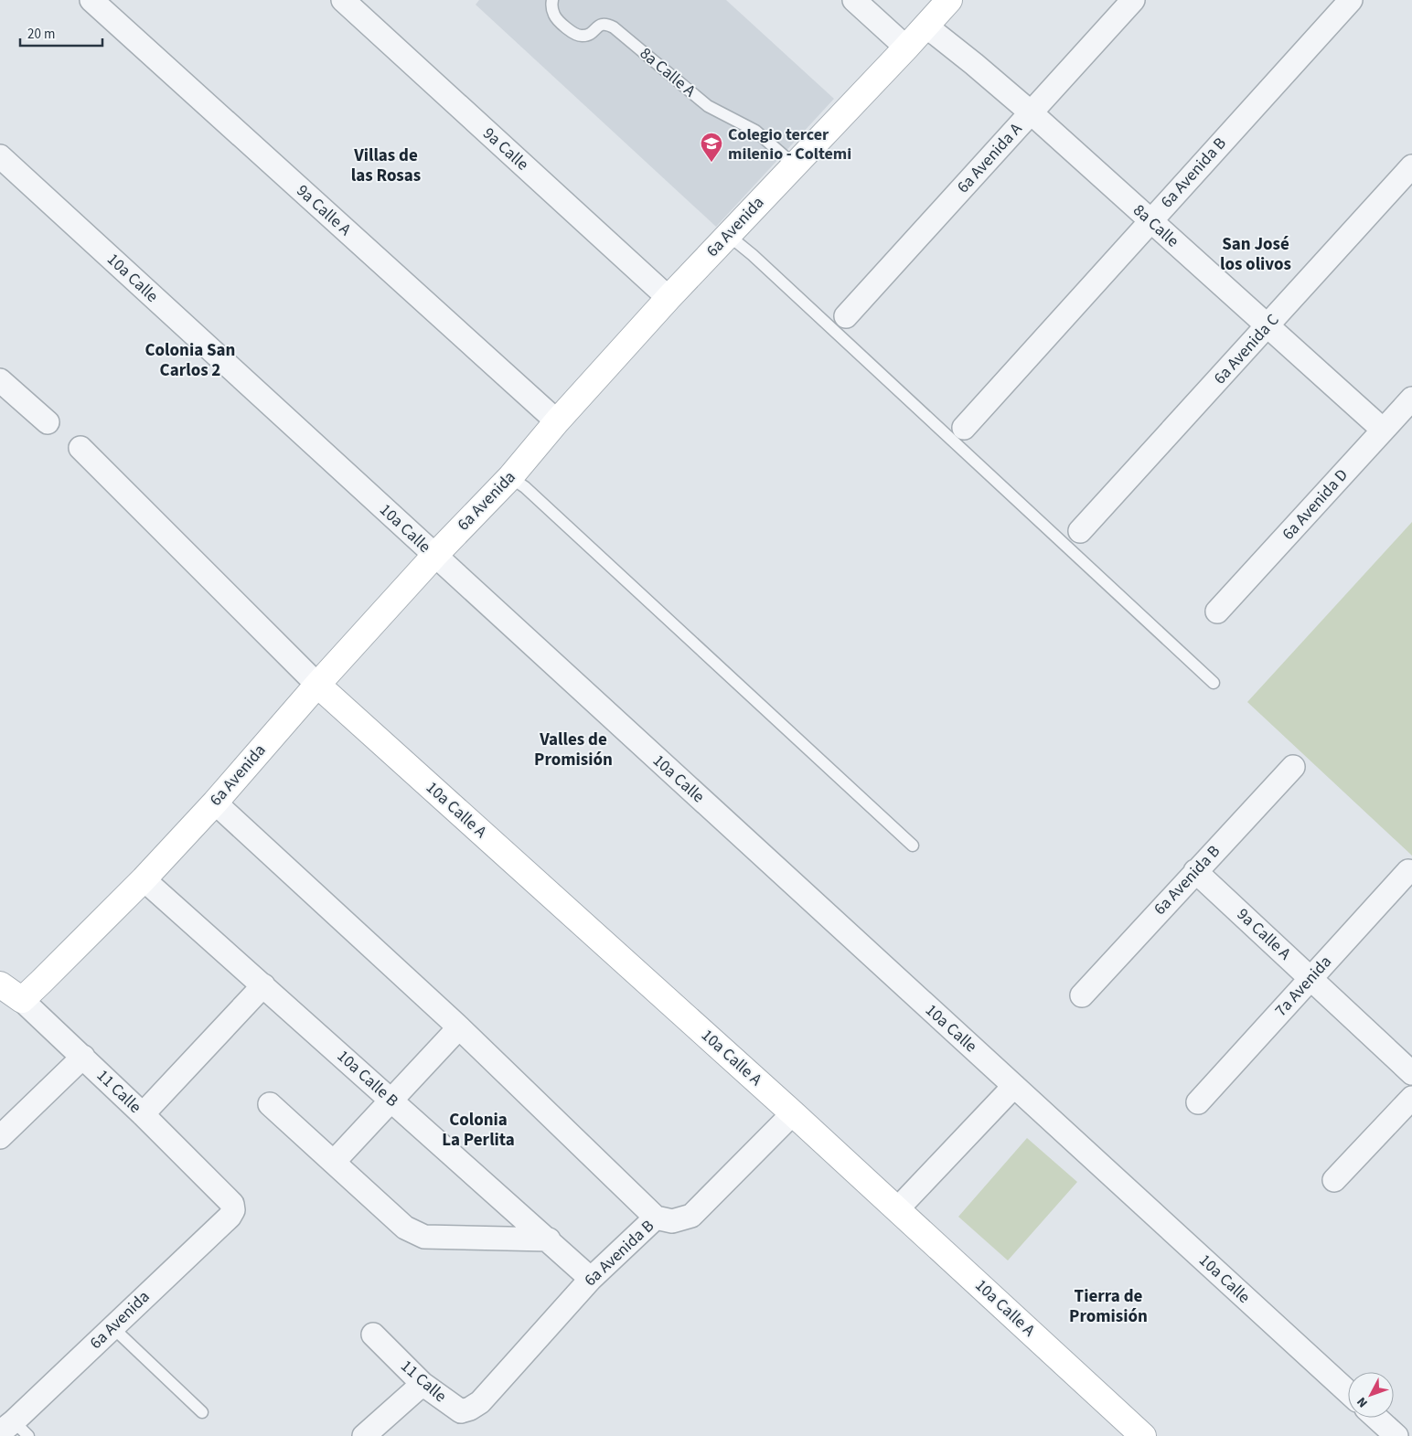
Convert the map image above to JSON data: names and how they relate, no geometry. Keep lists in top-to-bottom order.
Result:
{
  "streets": {
    "street": [
      "9a Calle",
      "6a Avenida A",
      "6a Avenida B",
      "9a Calle A",
      "8a Calle",
      "6a Avenida",
      "10a Calle",
      "6a Avenida C",
      "6a Avenida D",
      "10a Calle A",
      "7a Avenida",
      "10a Calle B",
      "11 Calle"
    ],
    "lane": ["8a Calle A"]
  },
  "crossings": [
    ["8a Calle A", "6a Avenida"],
    ["9a Calle", "6a Avenida"],
    ["6a Avenida A", "8a Calle"],
    ["6a Avenida B", "9a Calle A"],
    ["6a Avenida B", "8a Calle"],
    ["6a Avenida B", "10a Calle A"],
    ["6a Avenida B", "10a Calle B"],
    ["6a Avenida B", "11 Calle"],
    ["9a Calle A", "6a Avenida"],
    ["9a Calle A", "7a Avenida"],
    ["8a Calle", "6a Avenida"],
    ["8a Calle", "6a Avenida C"],
    ["8a Calle", "6a Avenida D"],
    ["6a Avenida", "10a Calle"],
    ["6a Avenida", "10a Calle A"],
    ["6a Avenida", "10a Calle B"],
    ["6a Avenida", "11 Calle"]
  ],
  "districts": [
    "Villas de las Rosas",
    "San José los olivos",
    "Colonia San Carlos 2",
    "Valles de Promisión",
    "Colonia La Perlita",
    "Tierra de Promisión"
  ],
  "places": {
    "school or university": ["Colegio tercer milenio - Coltemi"]
  },
  "scale_bar": "20 m",
  "north": "bottom left"
}
